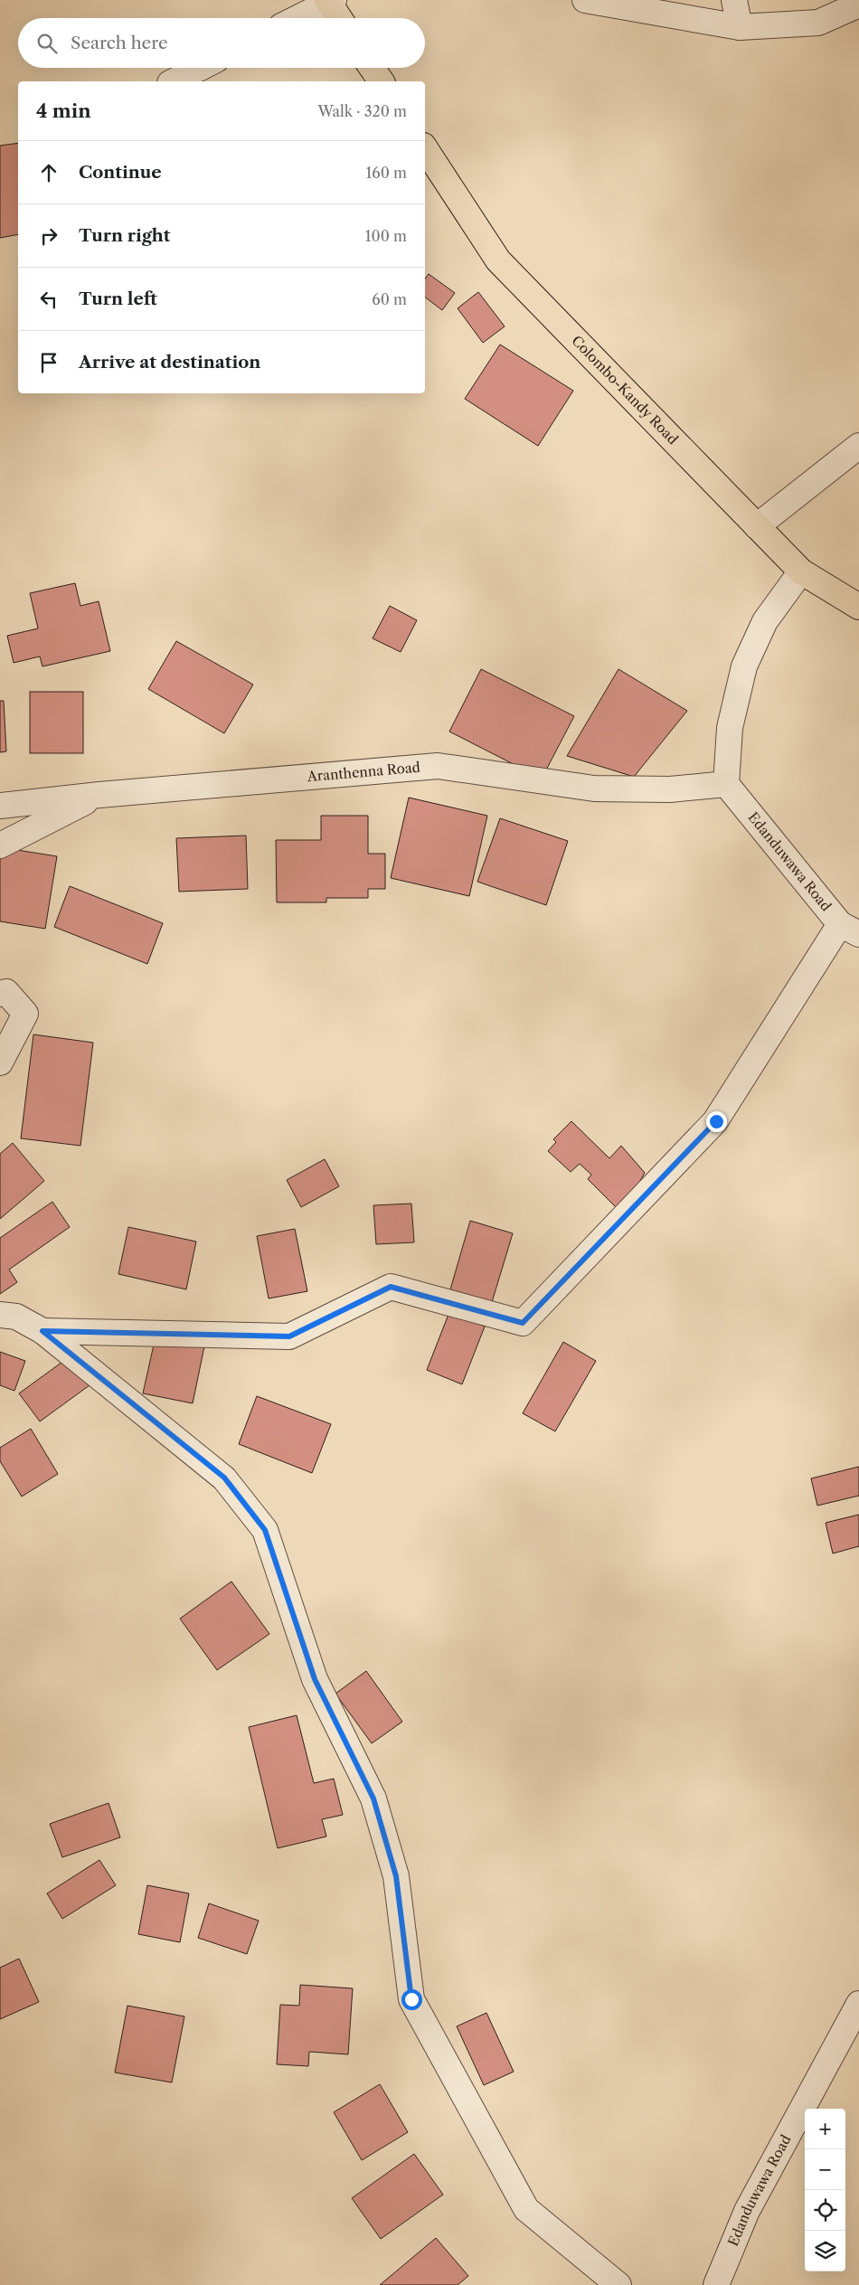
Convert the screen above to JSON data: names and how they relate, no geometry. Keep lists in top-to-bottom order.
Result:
{
  "streets": {
    "highway": ["Colombo-Kandy Road"],
    "street": ["Aranthenna Road", "Edanduwawa Road"]
  },
  "crossings": [
    ["Aranthenna Road", "Edanduwawa Road"]
  ],
  "page": {
    "search": "Search here",
    "heading": ["4 min", "Walk · 320 m"],
    "list": [
      ["Continue", "160 m"],
      ["Turn right", "100 m"],
      ["Turn left", "60 m"],
      "Arrive at destination"
    ],
    "map_buttons": ["+", "−"]
  }
}
